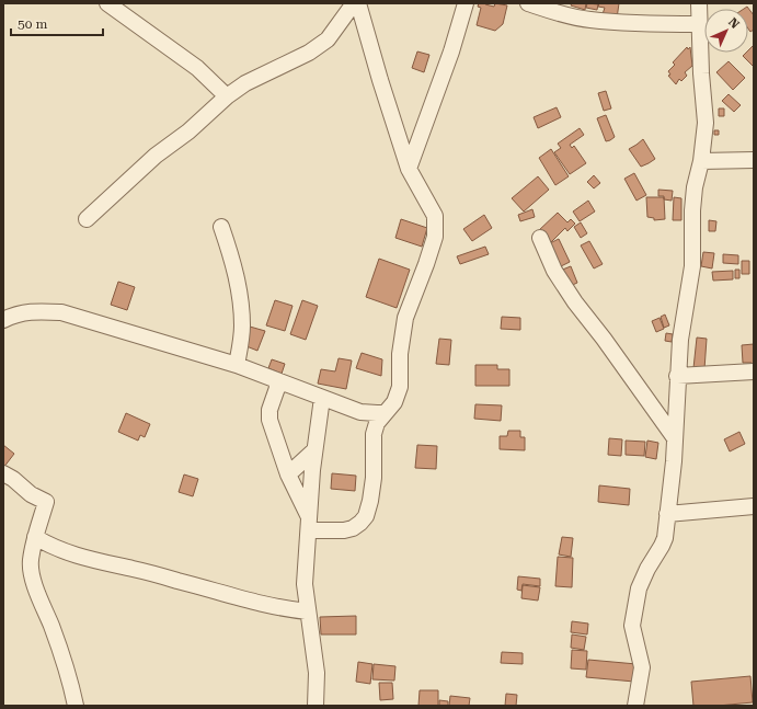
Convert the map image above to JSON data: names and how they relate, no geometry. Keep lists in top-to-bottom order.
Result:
{
  "scale_bar": "50 m",
  "north": "top right"
}
